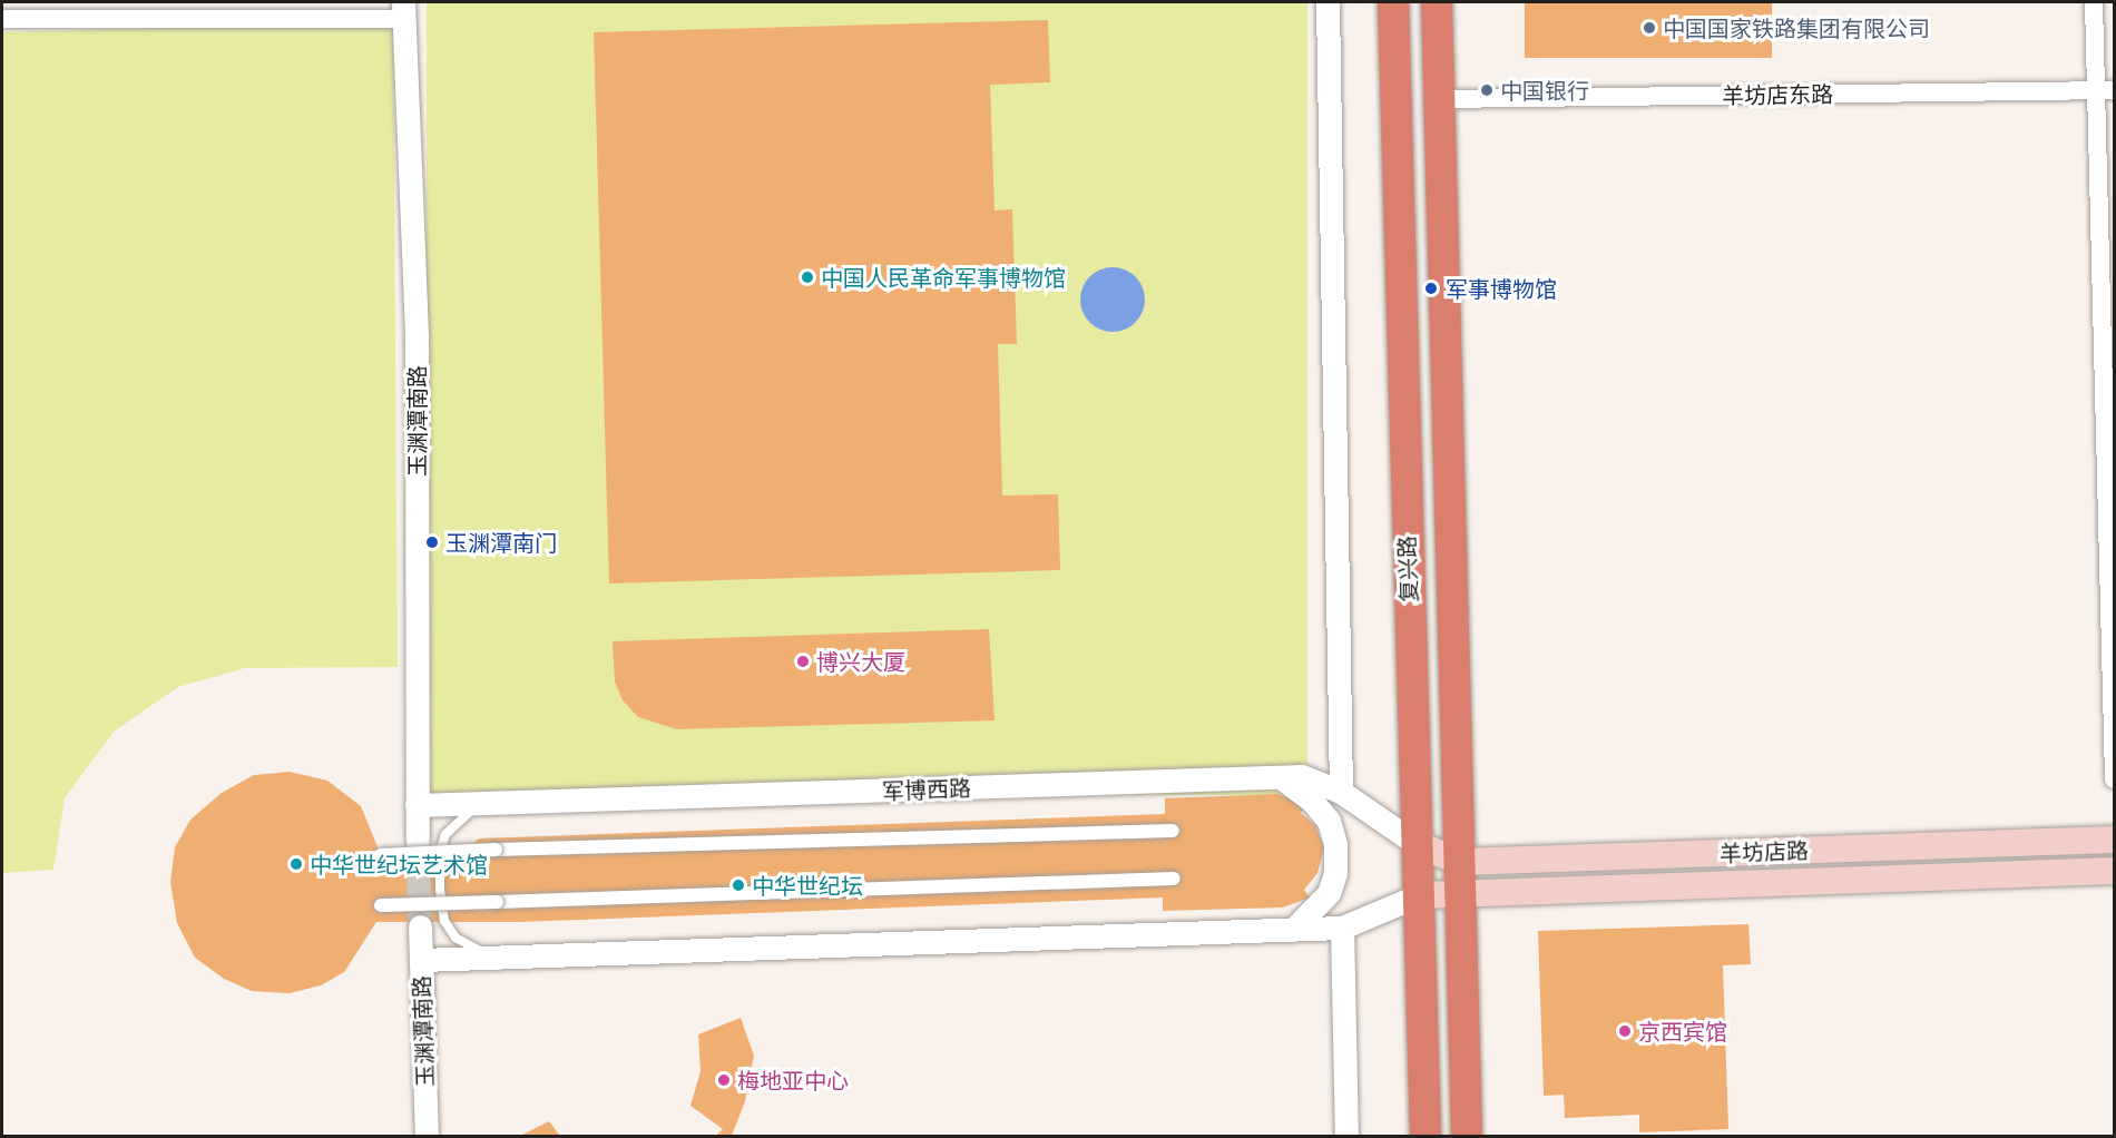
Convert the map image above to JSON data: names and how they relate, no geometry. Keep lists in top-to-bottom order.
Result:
{
  "streets": {
    "highway": ["复兴路"],
    "main road": ["羊坊店路"],
    "street": ["羊坊店东路", "玉渊潭南路", "军博西路"]
  },
  "crossings": [
    ["羊坊店东路", "复兴路"],
    ["玉渊潭南路", "军博西路"],
    ["复兴路", "军博西路"],
    ["复兴路", "羊坊店路"],
    ["军博西路", "羊坊店路"]
  ],
  "places": [
    "中国国家铁路集团有限公司",
    "中国银行",
    "中国人民革命军事博物馆",
    "军事博物馆",
    "玉渊潭南门",
    "博兴大厦",
    "中华世纪坛艺术馆",
    "中华世纪坛",
    "京西宾馆",
    "梅地亚中心"
  ]
}
